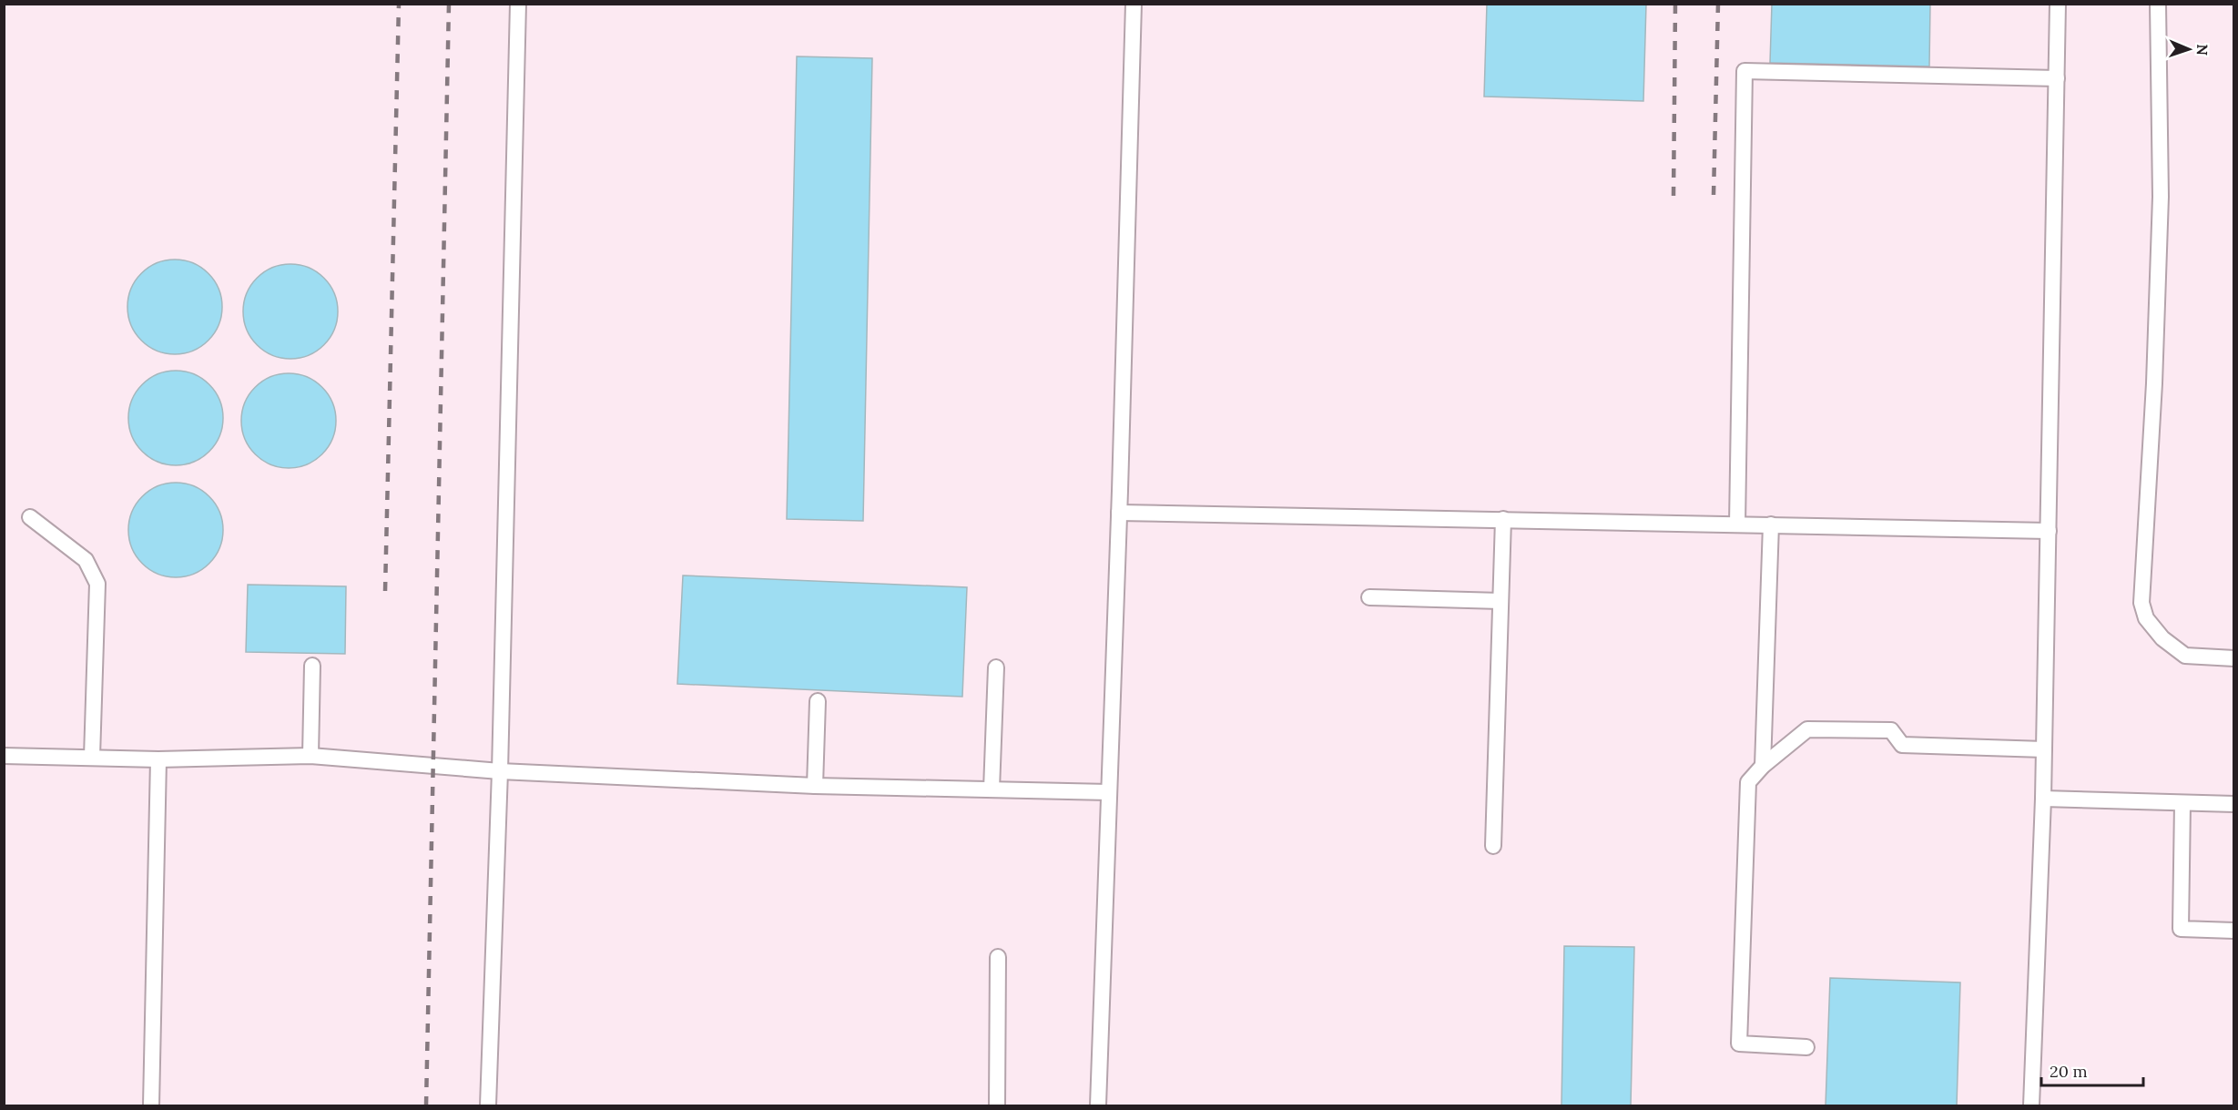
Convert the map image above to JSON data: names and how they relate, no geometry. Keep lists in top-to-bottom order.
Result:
{
  "scale_bar": "20 m",
  "north": "right"
}
